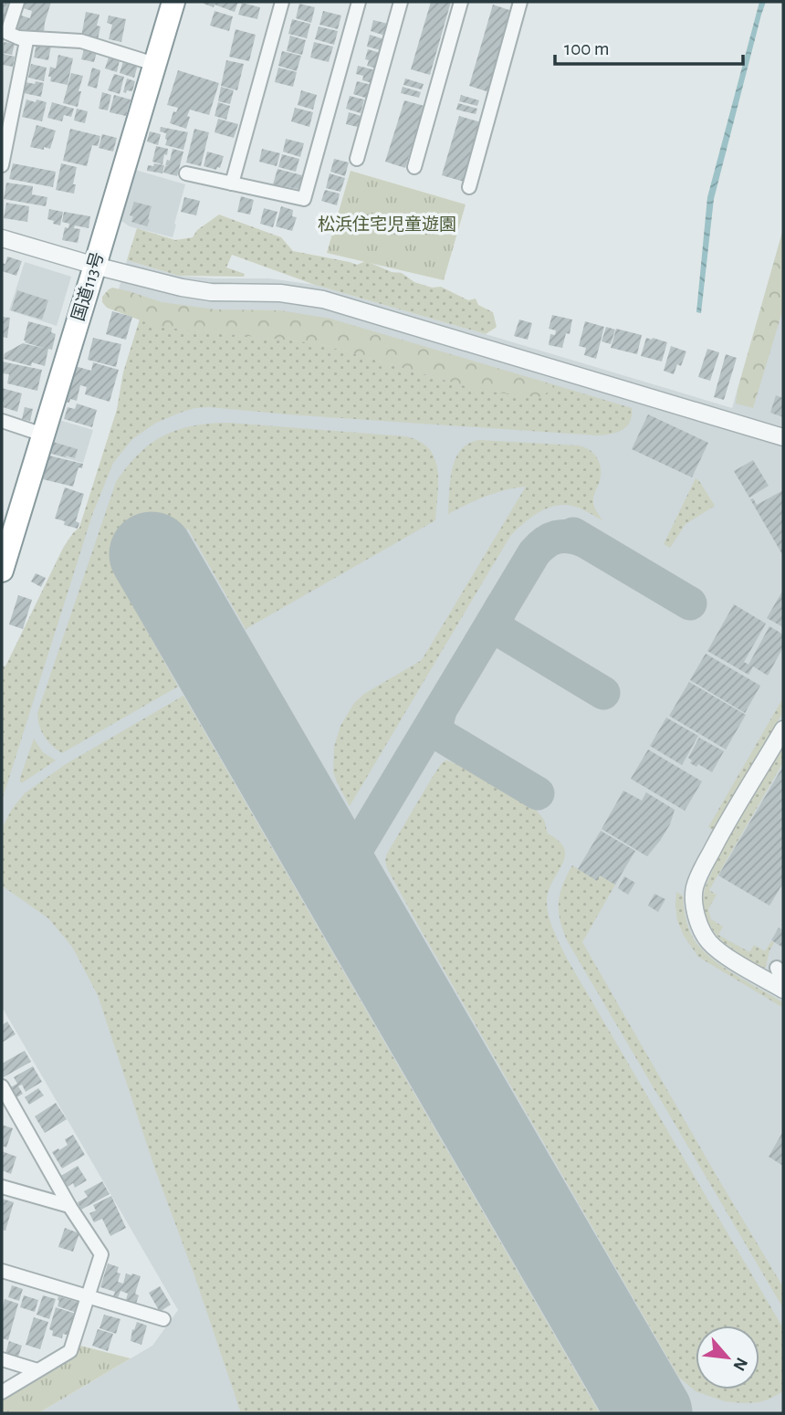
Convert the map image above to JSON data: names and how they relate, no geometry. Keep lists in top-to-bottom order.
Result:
{
  "streets": {
    "highway": ["国道113号"]
  },
  "parks": ["松浜住宅児童遊園"],
  "scale_bar": "100 m",
  "north": "bottom right"
}
